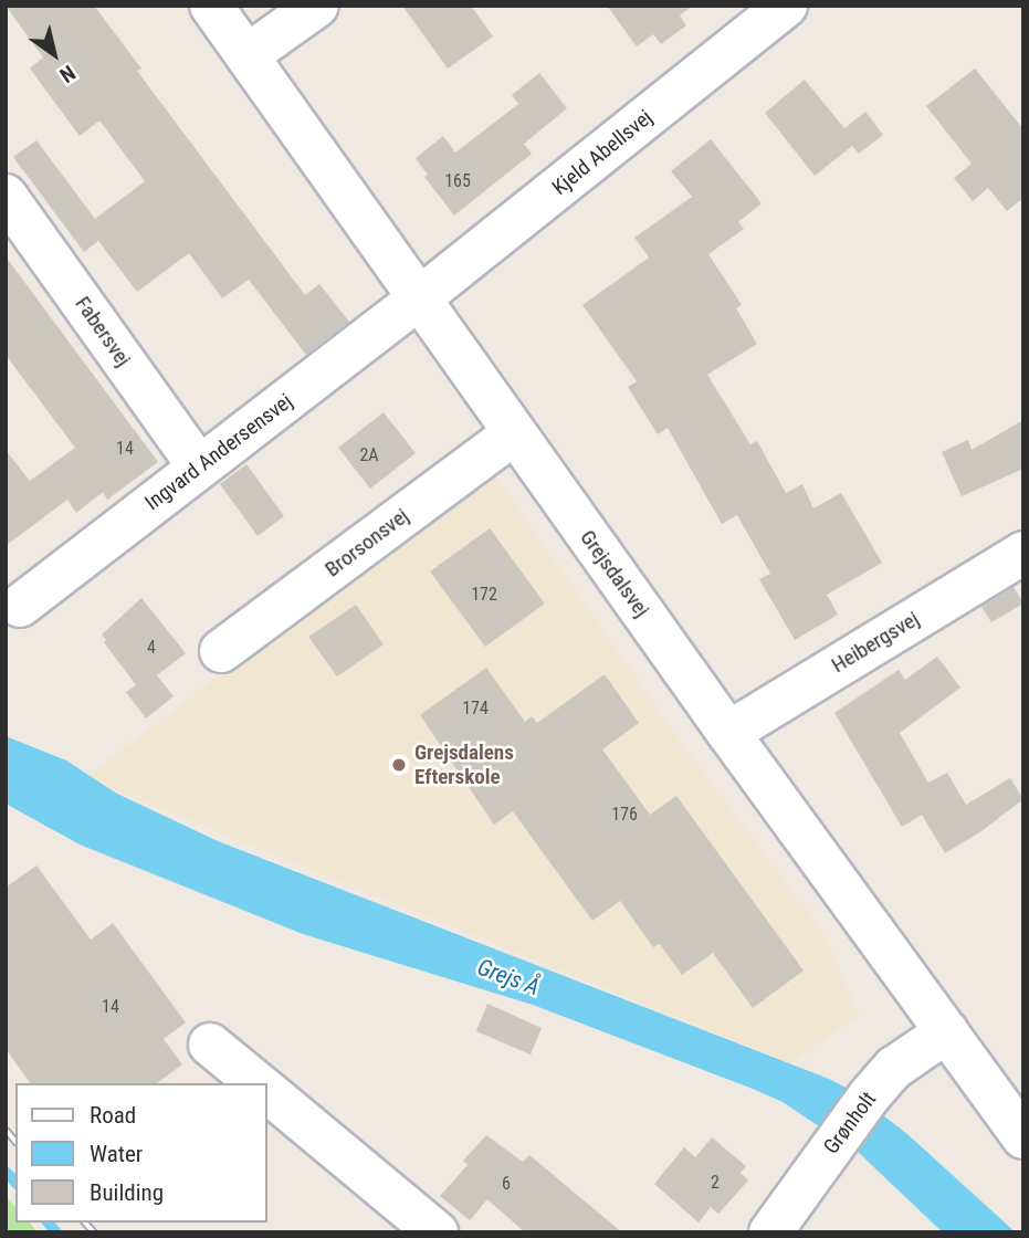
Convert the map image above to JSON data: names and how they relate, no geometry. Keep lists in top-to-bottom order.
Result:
{
  "streets": {
    "street": [
      "Kjeld Abellsvej",
      "Fabersvej",
      "Ingvard Andersensvej",
      "Brorsonsvej",
      "Grejsdalsvej",
      "Heibergsvej",
      "Grønholt"
    ]
  },
  "crossings": [
    ["Kjeld Abellsvej", "Ingvard Andersensvej"],
    ["Kjeld Abellsvej", "Grejsdalsvej"],
    ["Fabersvej", "Ingvard Andersensvej"],
    ["Ingvard Andersensvej", "Grejsdalsvej"],
    ["Brorsonsvej", "Grejsdalsvej"],
    ["Grejsdalsvej", "Heibergsvej"],
    ["Grejsdalsvej", "Grønholt"]
  ],
  "water": ["Grejs Å"],
  "places": ["Grejsdalens Efterskole"],
  "house_numbers": [
    "165",
    "14",
    "2A",
    "172",
    "4",
    "174",
    "176",
    "14",
    "2",
    "6"
  ],
  "legend": ["Road", "Water", "Building"],
  "north": "bottom right"
}
